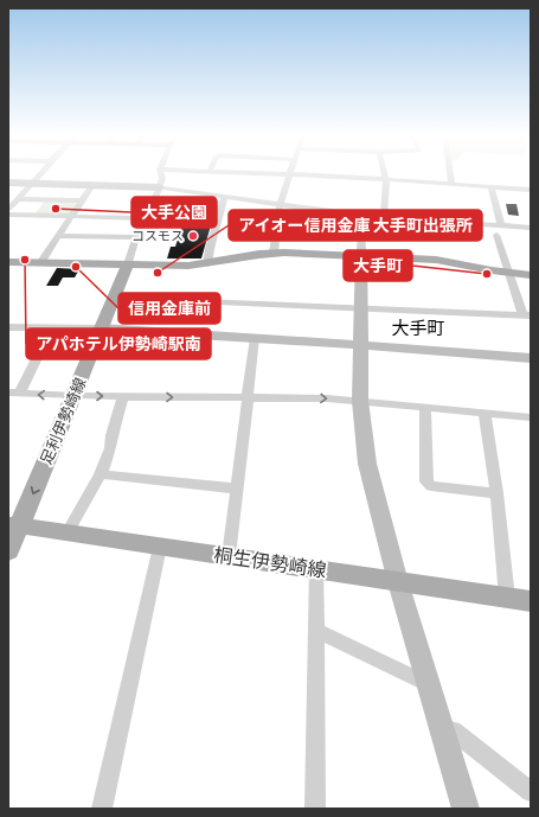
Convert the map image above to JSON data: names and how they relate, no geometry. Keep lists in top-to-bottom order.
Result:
{
  "streets": {
    "main road": ["足利伊勢崎線", "桐生伊勢崎線"]
  },
  "crossings": [
    ["足利伊勢崎線", "桐生伊勢崎線"]
  ],
  "one_way": ["足利伊勢崎線"],
  "districts": ["大手町"],
  "places": [
    "大手公園",
    "コスモス",
    "アパホテル伊勢崎駅南",
    "信用金庫前",
    "アイオー信用金庫 大手町出張所",
    "大手町"
  ]
}
